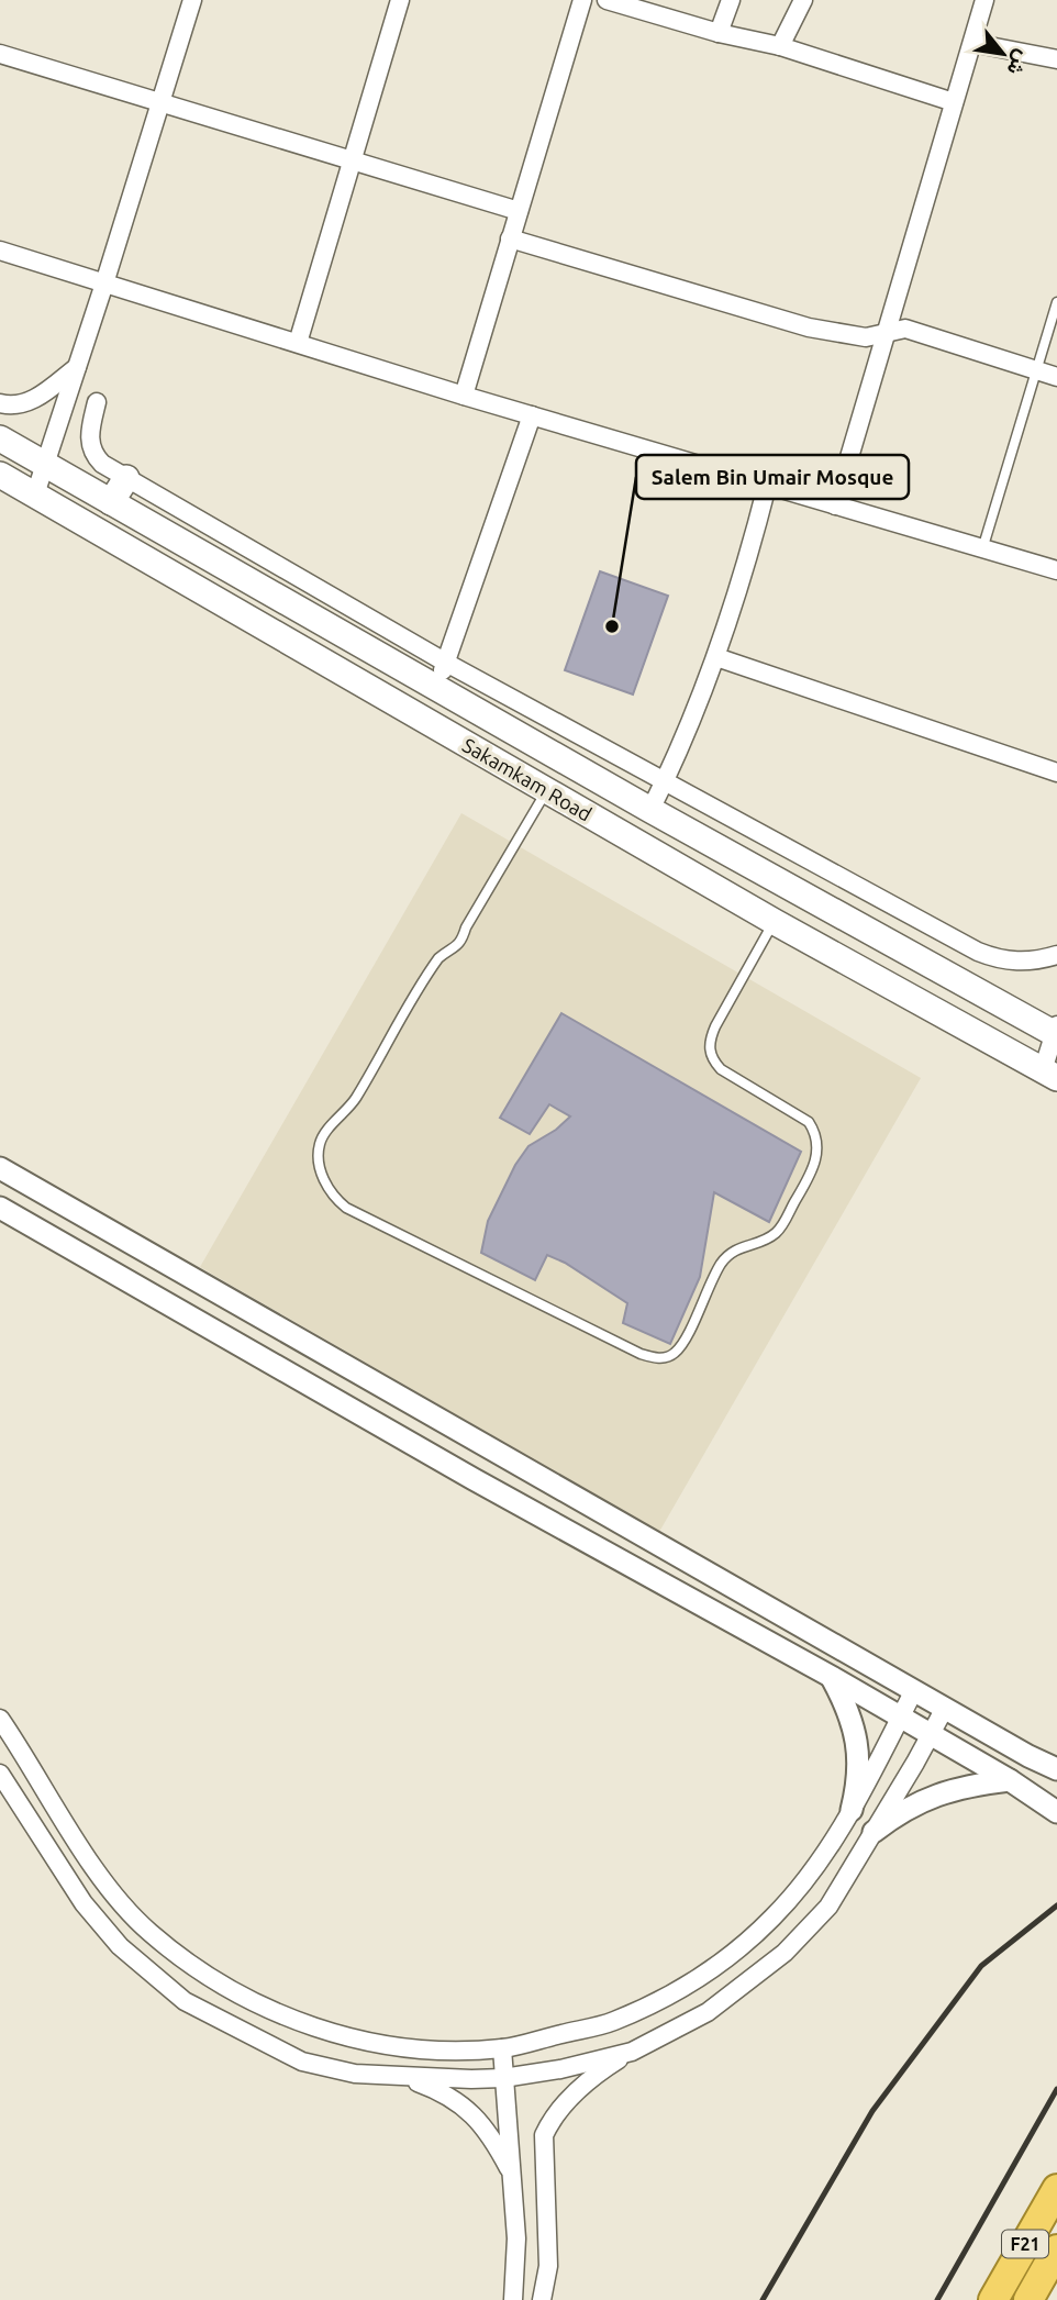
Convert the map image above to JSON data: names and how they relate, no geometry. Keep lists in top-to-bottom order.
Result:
{
  "streets": {
    "highway": ["F21"],
    "main road": ["Sakamkam Road"]
  },
  "places": ["Salem Bin Umair Mosque"],
  "north": "bottom right"
}
